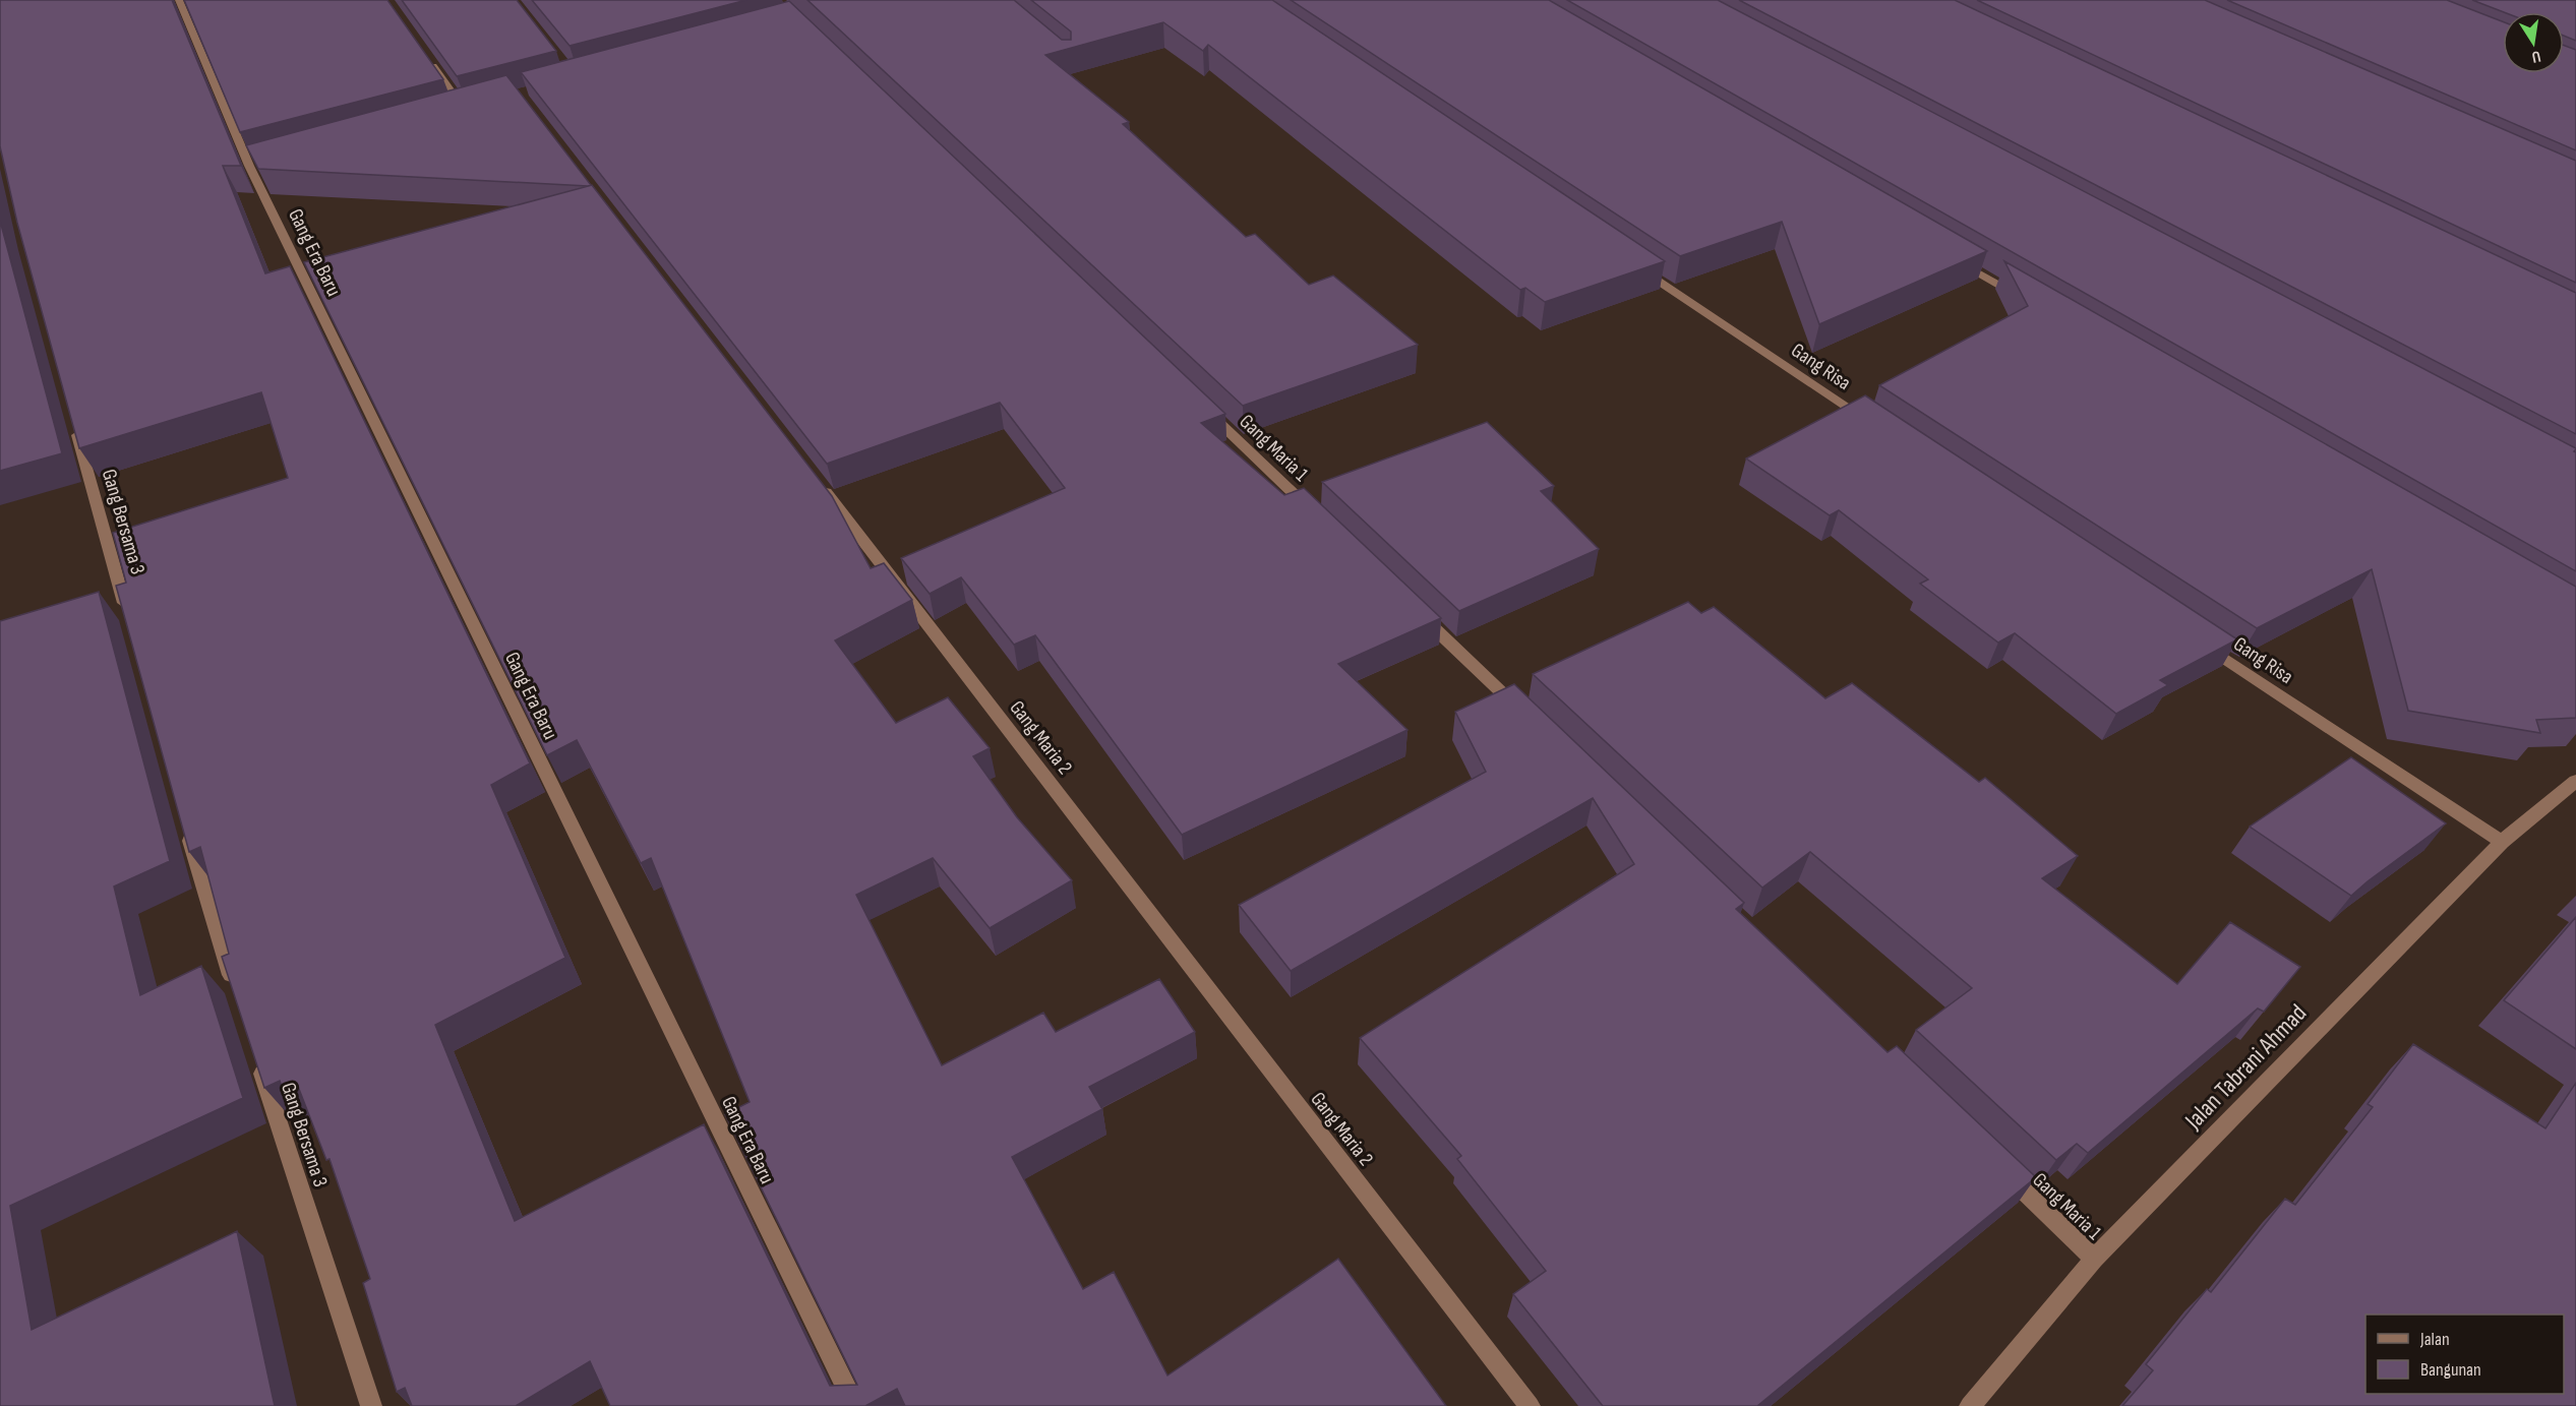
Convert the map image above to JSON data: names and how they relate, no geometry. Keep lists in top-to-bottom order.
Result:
{
  "streets": {
    "street": [
      "Gang Era Baru",
      "Gang Risa",
      "Gang Maria 1",
      "Gang Bersama 3",
      "Gang Maria 2",
      "Jalan Tabrani Ahmad"
    ]
  },
  "crossings": [
    ["Gang Risa", "Jalan Tabrani Ahmad"],
    ["Gang Maria 1", "Jalan Tabrani Ahmad"]
  ],
  "legend": ["Jalan", "Bangunan"],
  "north": "bottom"
}
